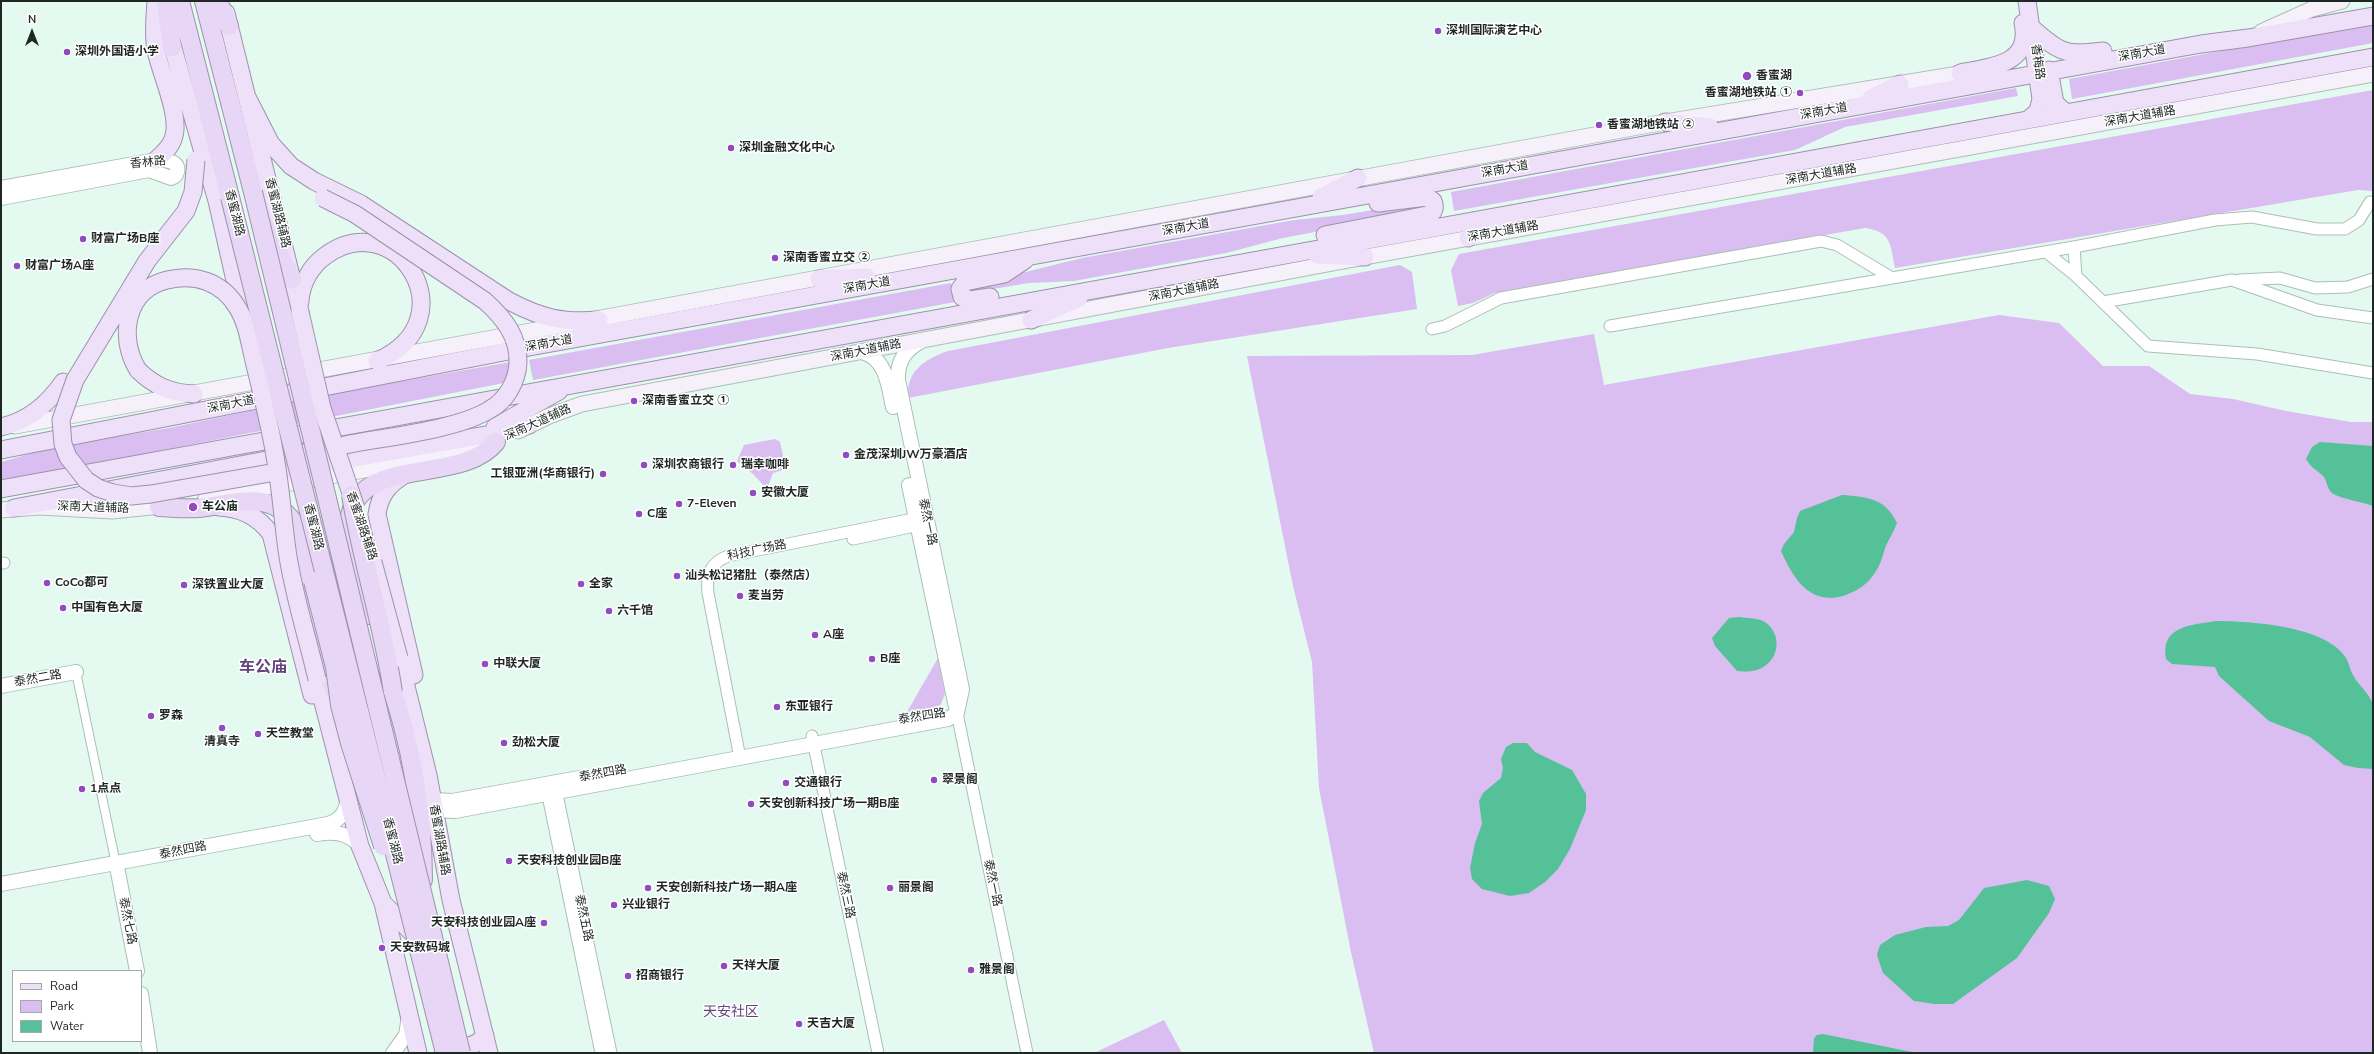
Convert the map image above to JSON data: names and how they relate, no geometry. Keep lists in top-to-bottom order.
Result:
{
  "streets": {
    "highway": ["香蜜湖路"],
    "main road": [
      "深南大道",
      "香梅路",
      "深南大道辅路",
      "香蜜湖路辅路"
    ],
    "street": [
      "香林路",
      "泰然一路",
      "科技广场路",
      "泰然二路",
      "泰然四路",
      "泰然三路",
      "泰然五路",
      "泰然七路"
    ]
  },
  "crossings": [
    ["深南大道", "香梅路"],
    ["深南大道辅路", "泰然一路"],
    ["香蜜湖路辅路", "泰然四路"],
    ["泰然一路", "科技广场路"],
    ["泰然一路", "泰然四路"],
    ["科技广场路", "泰然四路"],
    ["泰然四路", "泰然三路"],
    ["泰然四路", "泰然五路"],
    ["泰然四路", "泰然七路"]
  ],
  "districts": ["车公庙", "天安社区"],
  "places": [
    "深圳国际演艺中心",
    "深圳外国语小学",
    "香蜜湖",
    "香蜜湖地铁站 ①",
    "香蜜湖地铁站 ②",
    "深圳金融文化中心",
    "财富广场B座",
    "深南香蜜立交 ②",
    "财富广场A座",
    "深南香蜜立交 ①",
    "金茂深圳JW万豪酒店",
    "深圳农商银行",
    "瑞幸咖啡",
    "工银亚洲(华商银行)",
    "安徽大厦",
    "7-Eleven",
    "车公庙",
    "C座",
    "汕头松记猪肚（泰然店）",
    "CoCo都可",
    "全家",
    "深铁置业大厦",
    "麦当劳",
    "中国有色大厦",
    "六千馆",
    "A座",
    "B座",
    "中联大厦",
    "东亚银行",
    "罗森",
    "清真寺",
    "天竺教堂",
    "劲松大厦",
    "翠景阁",
    "交通银行",
    "1点点",
    "天安创新科技广场一期B座",
    "天安科技创业园B座",
    "天安创新科技广场一期A座",
    "丽景阁",
    "兴业银行",
    "天安科技创业园A座",
    "天安数码城",
    "天祥大厦",
    "雅景阁",
    "招商银行",
    "天吉大厦"
  ],
  "legend": ["Road", "Park", "Water"],
  "north": "top"
}
